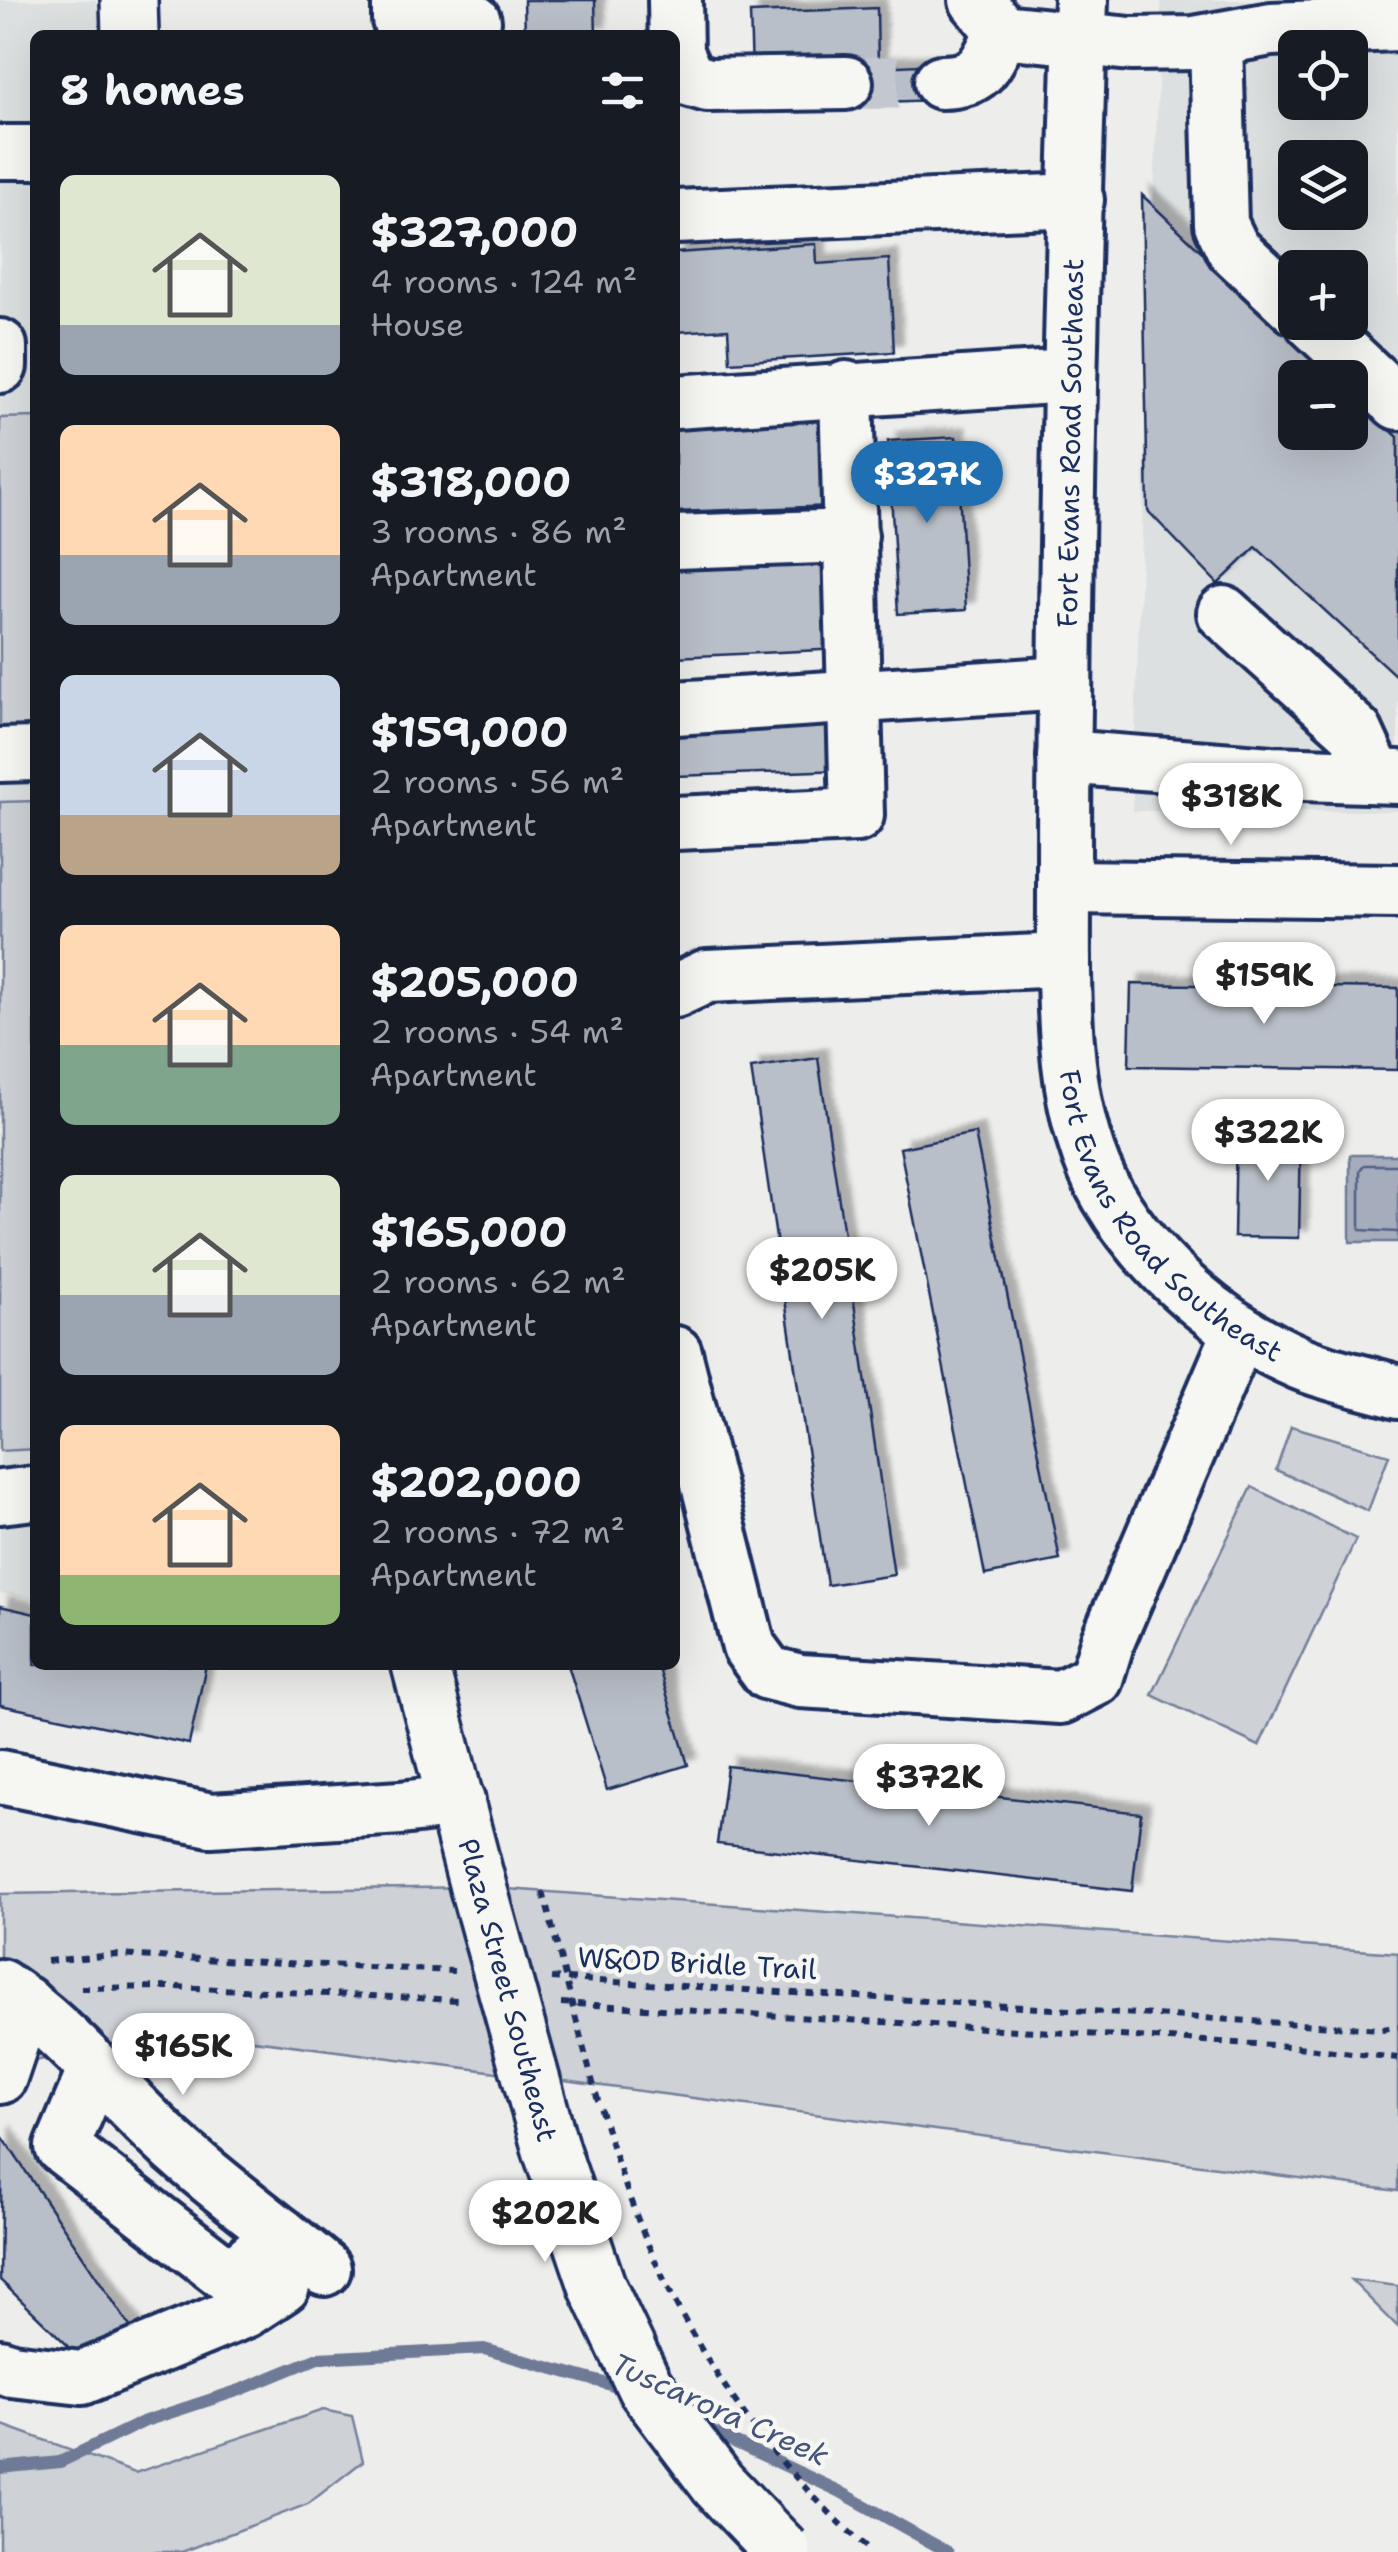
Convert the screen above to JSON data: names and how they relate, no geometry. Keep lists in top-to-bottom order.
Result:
{
  "streets": {
    "main road": ["Plaza Street Southeast"],
    "street": ["Fort Evans Road Southeast"],
    "path": ["W&OD Bridle Trail"]
  },
  "water": ["Tuscarora Creek"],
  "page": {
    "map_buttons": ["+", "−"],
    "heading": "8 homes",
    "list": [
      {
        "name": "$327,000",
        "note": "4 rooms · 124 m² · House"
      },
      {
        "name": "$318,000",
        "note": "3 rooms · 86 m² · Apartment"
      },
      {
        "name": "$159,000",
        "note": "2 rooms · 56 m² · Apartment"
      },
      {
        "name": "$205,000",
        "note": "2 rooms · 54 m² · Apartment"
      },
      {
        "name": "$165,000",
        "note": "2 rooms · 62 m² · Apartment"
      },
      {
        "name": "$202,000",
        "note": "2 rooms · 72 m² · Apartment"
      }
    ],
    "price": [
      "$327K",
      "$318K",
      "$159K",
      "$322K",
      "$205K",
      "$372K",
      "$165K",
      "$202K"
    ]
  }
}
